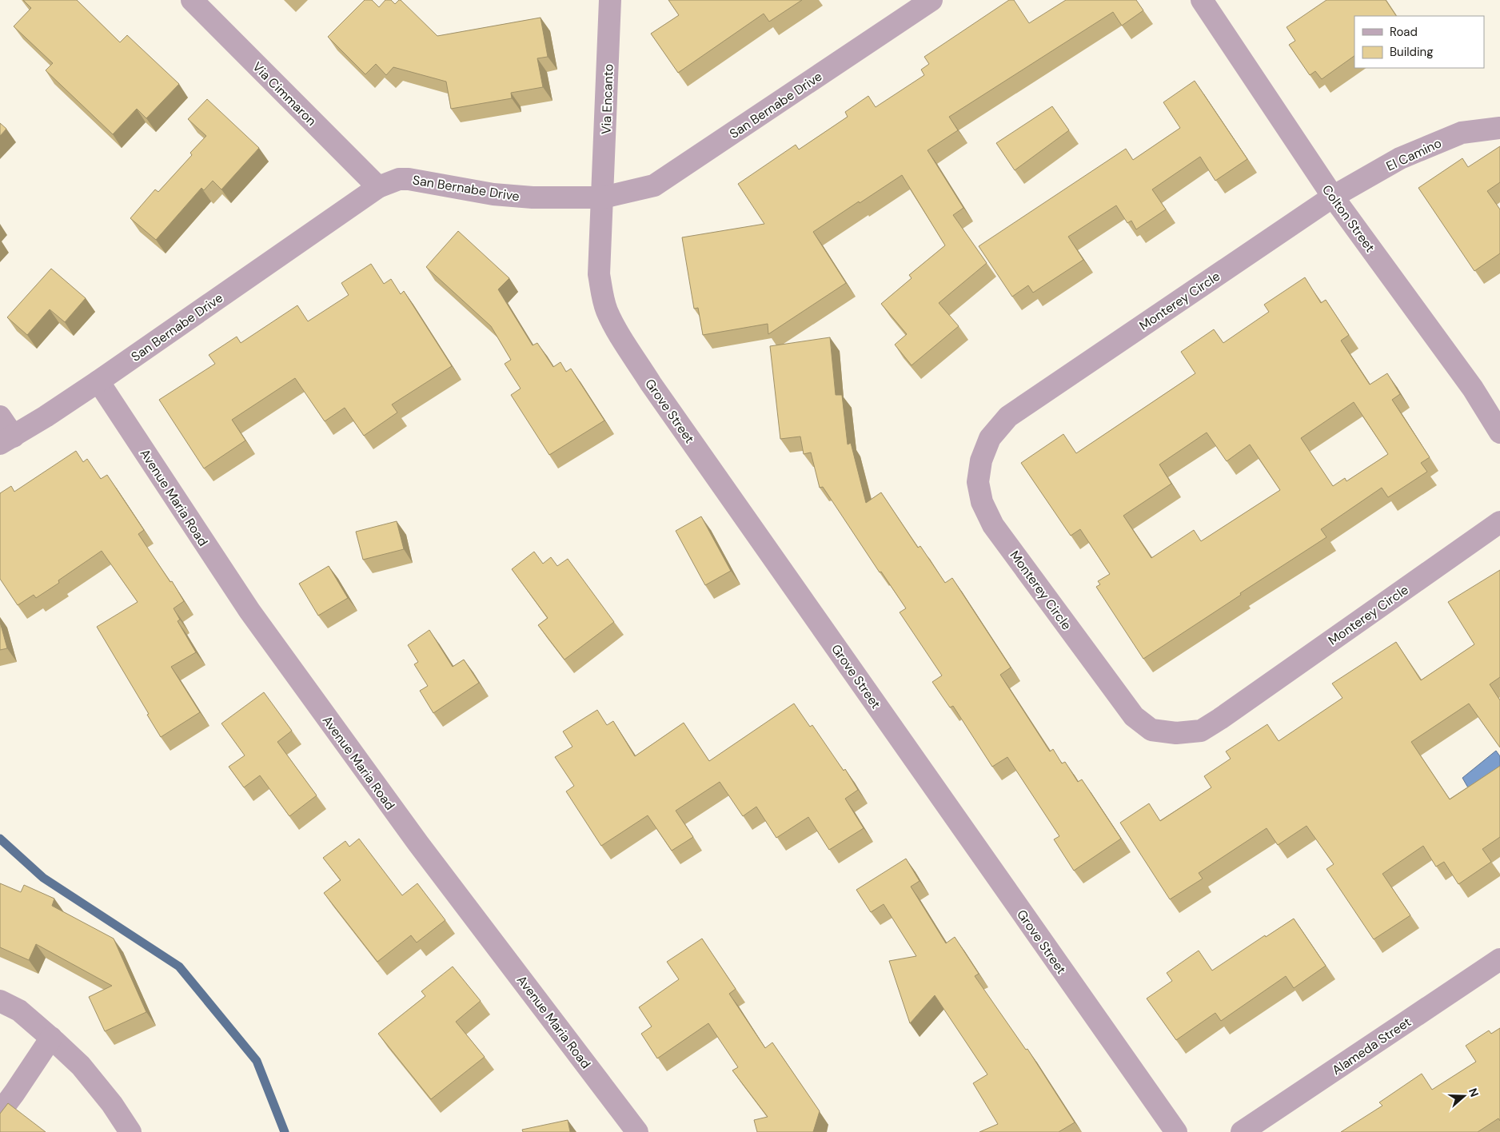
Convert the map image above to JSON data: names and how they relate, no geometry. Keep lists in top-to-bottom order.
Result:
{
  "streets": {
    "street": [
      "Via Cimmaron",
      "Via Encanto",
      "San Bernabe Drive",
      "El Camino",
      "Colton Street",
      "Monterey Circle",
      "Grove Street",
      "Avenue Maria Road",
      "Alameda Street"
    ]
  },
  "crossings": [
    ["Via Cimmaron", "San Bernabe Drive"],
    ["Via Encanto", "San Bernabe Drive"],
    ["Via Encanto", "Grove Street"],
    ["San Bernabe Drive", "Grove Street"],
    ["San Bernabe Drive", "Avenue Maria Road"],
    ["El Camino", "Colton Street"],
    ["El Camino", "Monterey Circle"],
    ["Colton Street", "Monterey Circle"]
  ],
  "legend": ["Road", "Building"],
  "north": "right"
}
